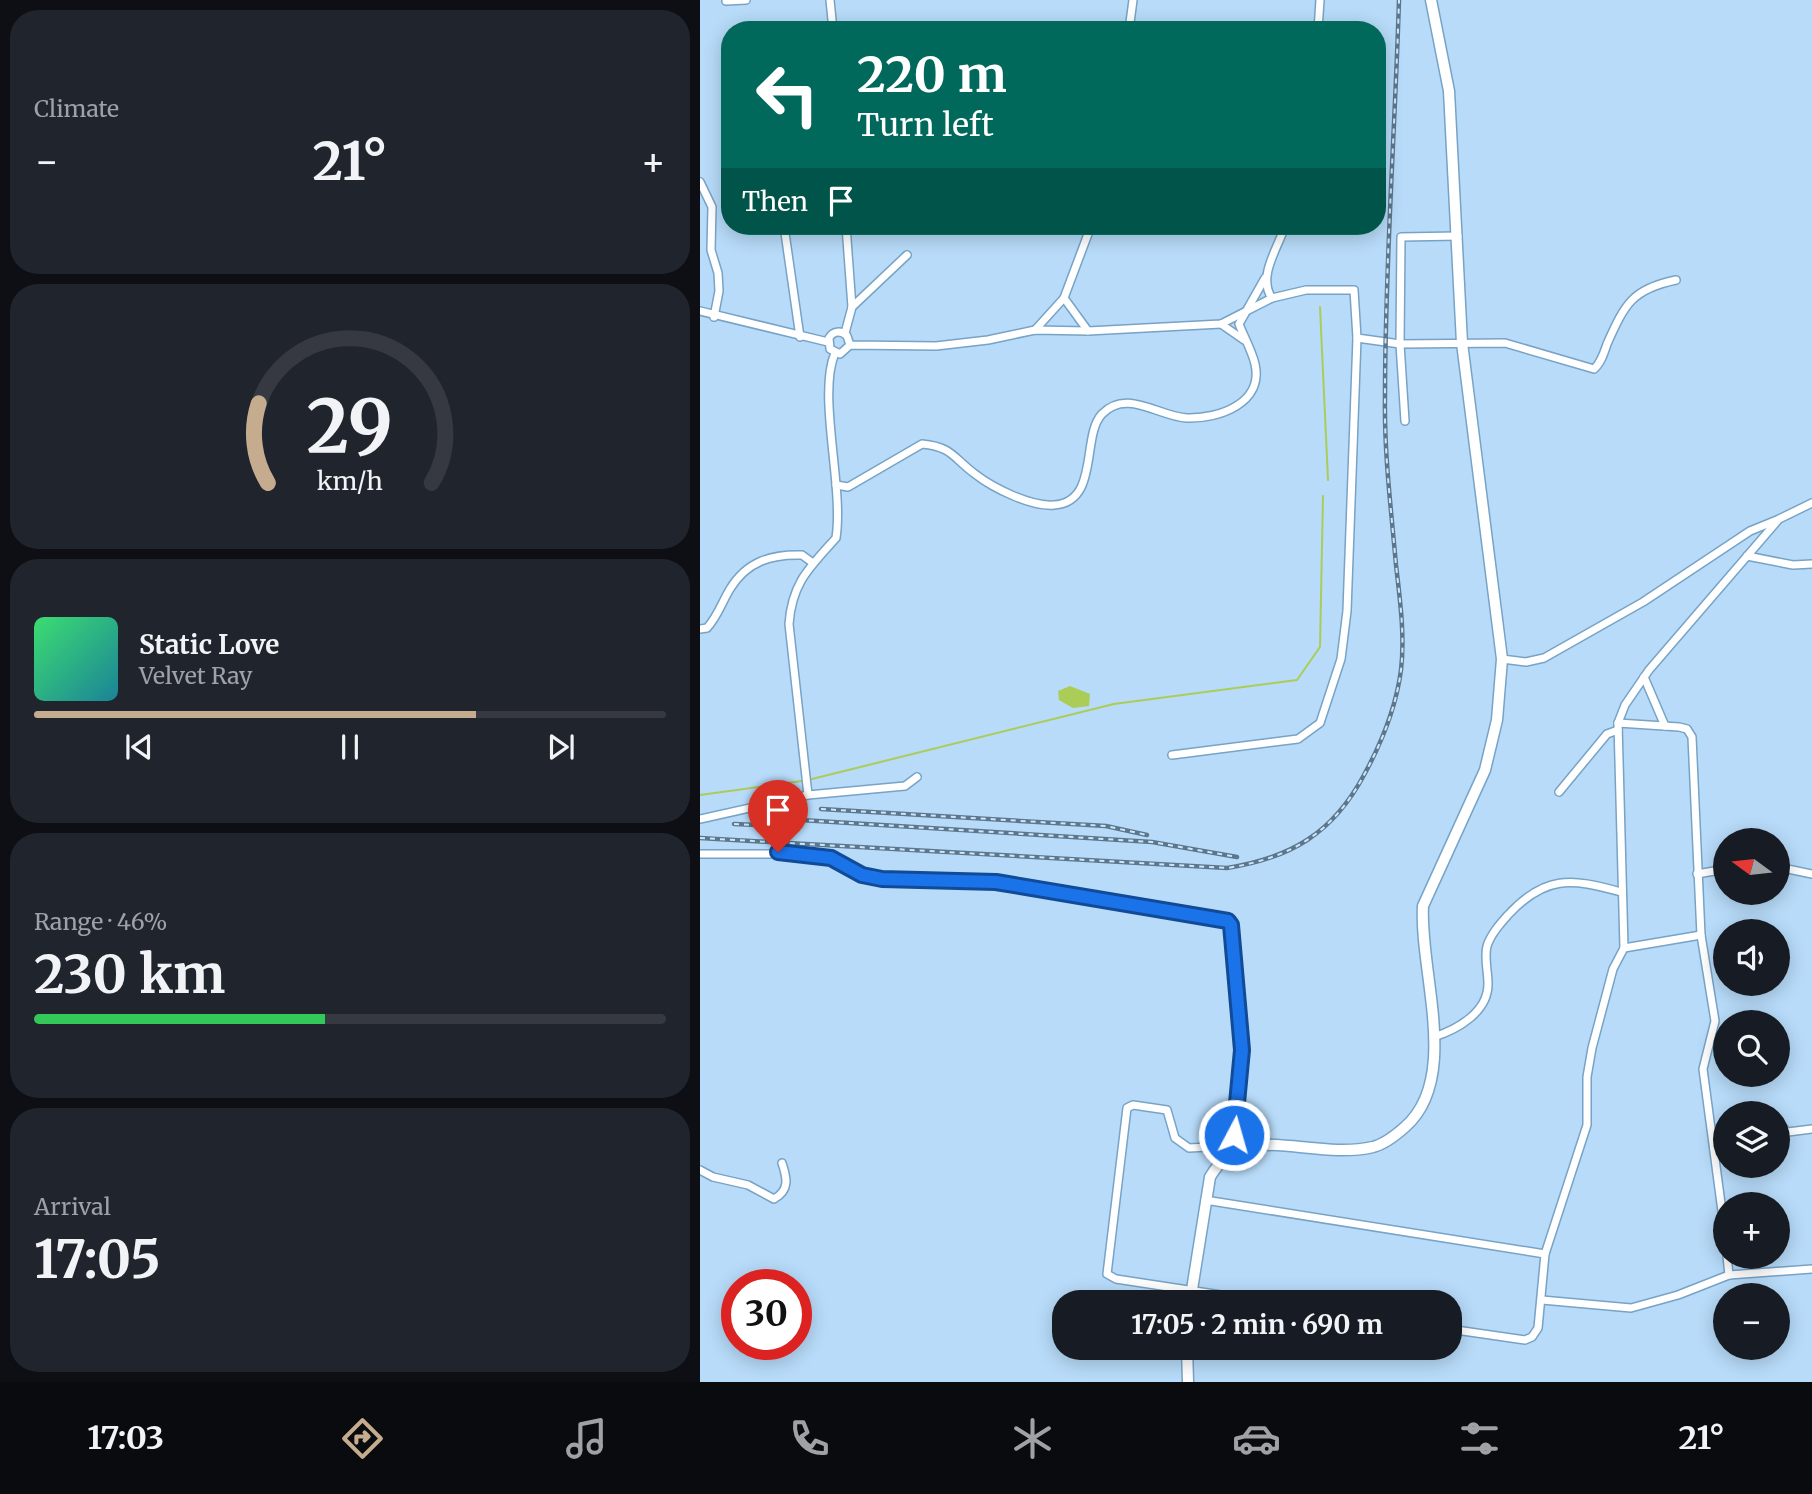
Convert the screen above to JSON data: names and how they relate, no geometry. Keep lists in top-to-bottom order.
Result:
{
  "north": "left",
  "page": {
    "tile": [
      "Climate",
      ["Range · 46%", "230 km"],
      ["Arrival", "17:05"]
    ],
    "turn": ["220 m", "Turn left"],
    "heat": ["−", "21°", "+"],
    "then": "Then",
    "song": ["Static Love", "Velvet Ray"],
    "map_buttons": ["+", "−"],
    "limit": "30",
    "trip": "17:05 · 2 min · 690 m",
    "tabs": ["17:03", "21°"],
    "gauge": ["29", "km/h"]
  }
}
